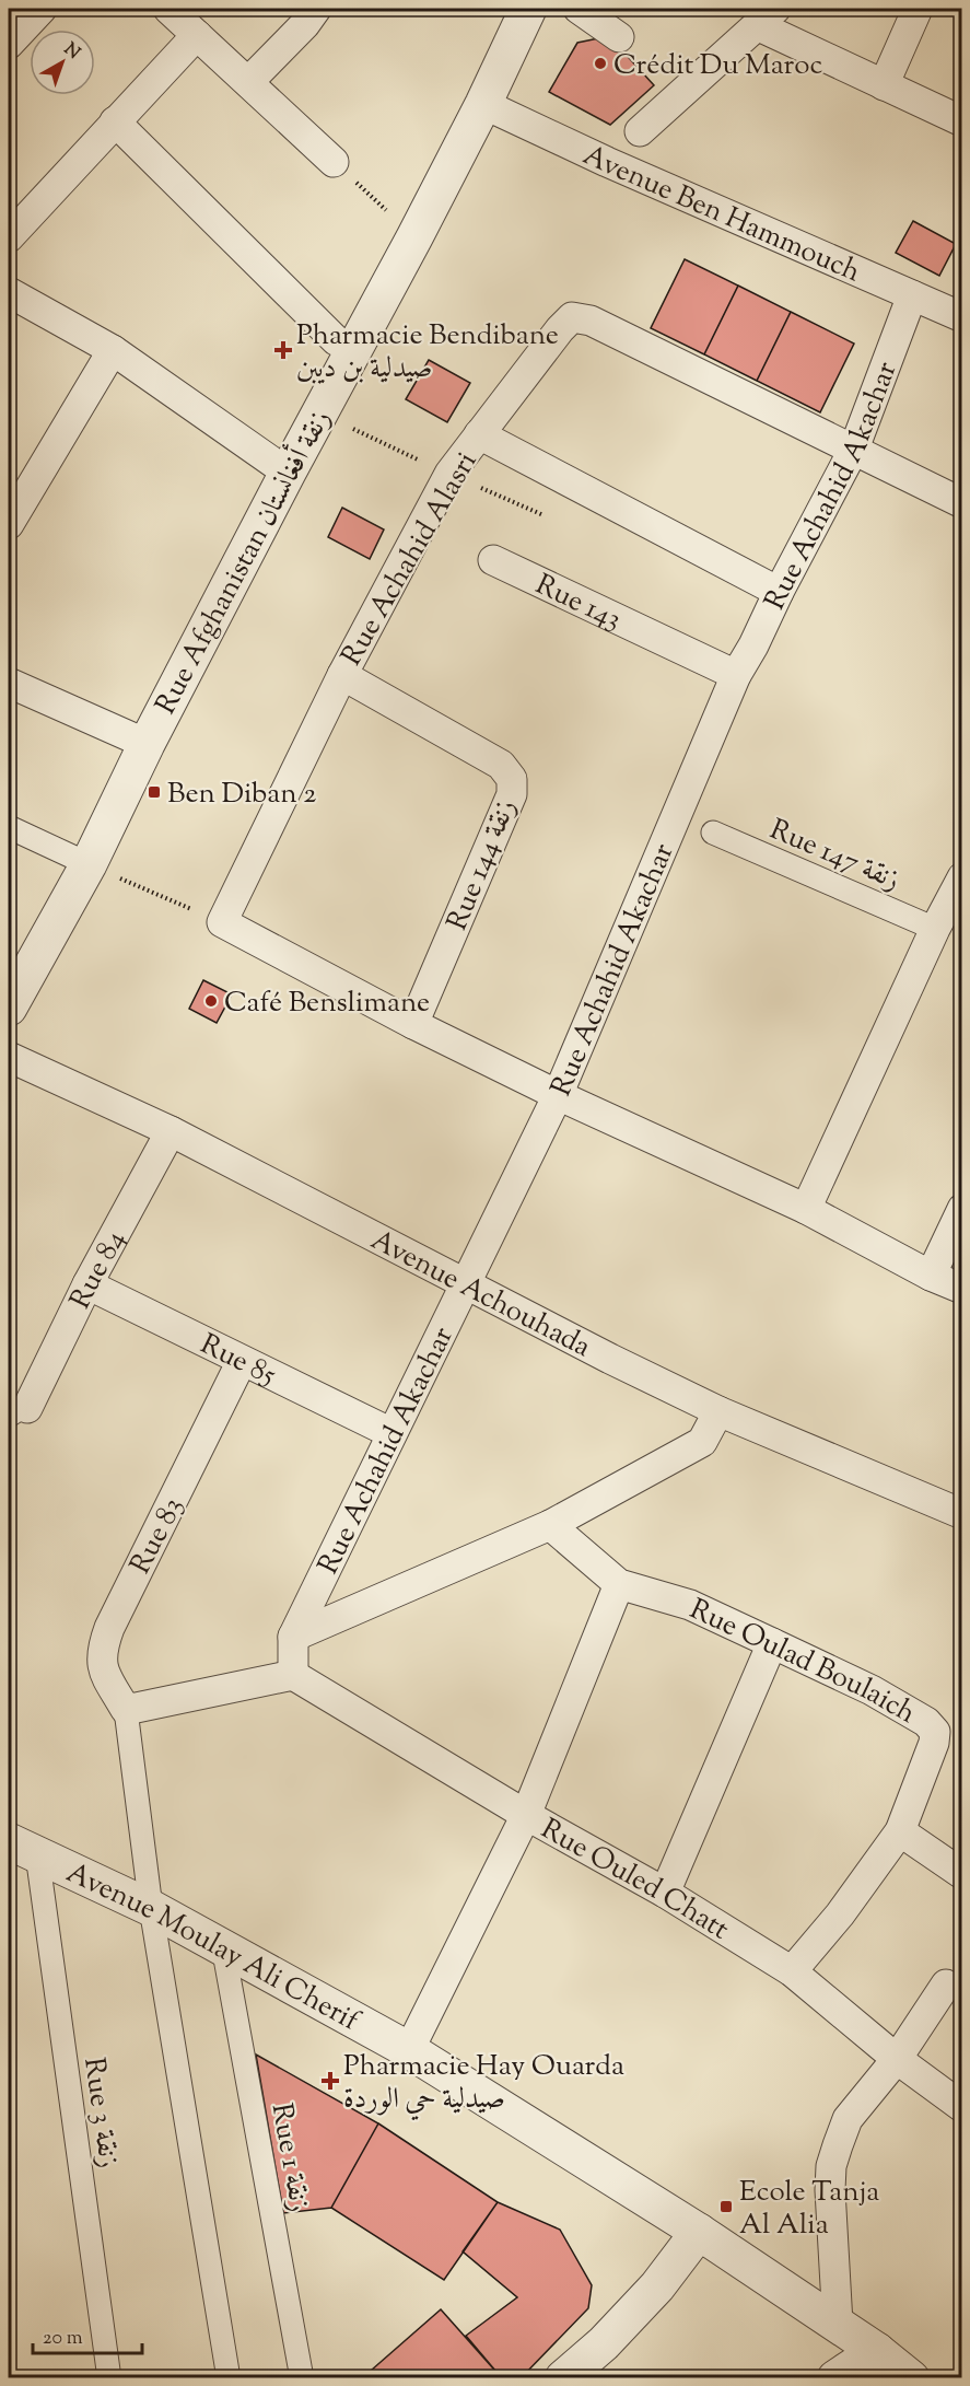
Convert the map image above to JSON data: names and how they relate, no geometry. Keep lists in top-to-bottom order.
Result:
{
  "streets": {
    "street": [
      "Avenue Ben Hammouch",
      "Rue Achahid Akachar",
      "Rue Achahid Alasri",
      "Rue Afghanistan زنقة أفغانستان",
      "Rue 143",
      "Rue 147 زنقة",
      "Rue 144 زنقة",
      "Rue 84",
      "Avenue Achouhada",
      "Rue 85",
      "Rue 83",
      "Rue Oulad Boulaich",
      "Rue Ouled Chatt",
      "Avenue Moulay Ali Cherif",
      "Rue 3 زنقة",
      "Rue 1 زنقة"
    ]
  },
  "crossings": [
    ["Avenue Ben Hammouch", "Rue Achahid Akachar"],
    ["Avenue Ben Hammouch", "Rue Afghanistan زنقة أفغانستان"],
    ["Rue Achahid Akachar", "Rue Achahid Alasri"],
    ["Rue Achahid Akachar", "Rue 143"],
    ["Rue Achahid Akachar", "Avenue Achouhada"],
    ["Rue Achahid Akachar", "Rue 85"],
    ["Rue Achahid Akachar", "Rue Ouled Chatt"],
    ["Rue Achahid Alasri", "Rue 144 زنقة"],
    ["Rue 84", "Avenue Achouhada"],
    ["Rue 84", "Rue 85"],
    ["Rue 85", "Rue 83"],
    ["Rue Oulad Boulaich", "Rue Ouled Chatt"],
    ["Avenue Moulay Ali Cherif", "Rue 3 زنقة"],
    ["Avenue Moulay Ali Cherif", "Rue 1 زنقة"]
  ],
  "places": {
    "other": ["Crédit Du Maroc", "Café Benslimane"],
    "health": ["Pharmacie Bendibane صيدلية بن ديبن", "Pharmacie Hay Ouarda صيدلية حي الوردة"],
    "transit": ["Ben Diban 2", "Ecole Tanja Al Alia"]
  },
  "scale_bar": "20 m",
  "north": "top right"
}
